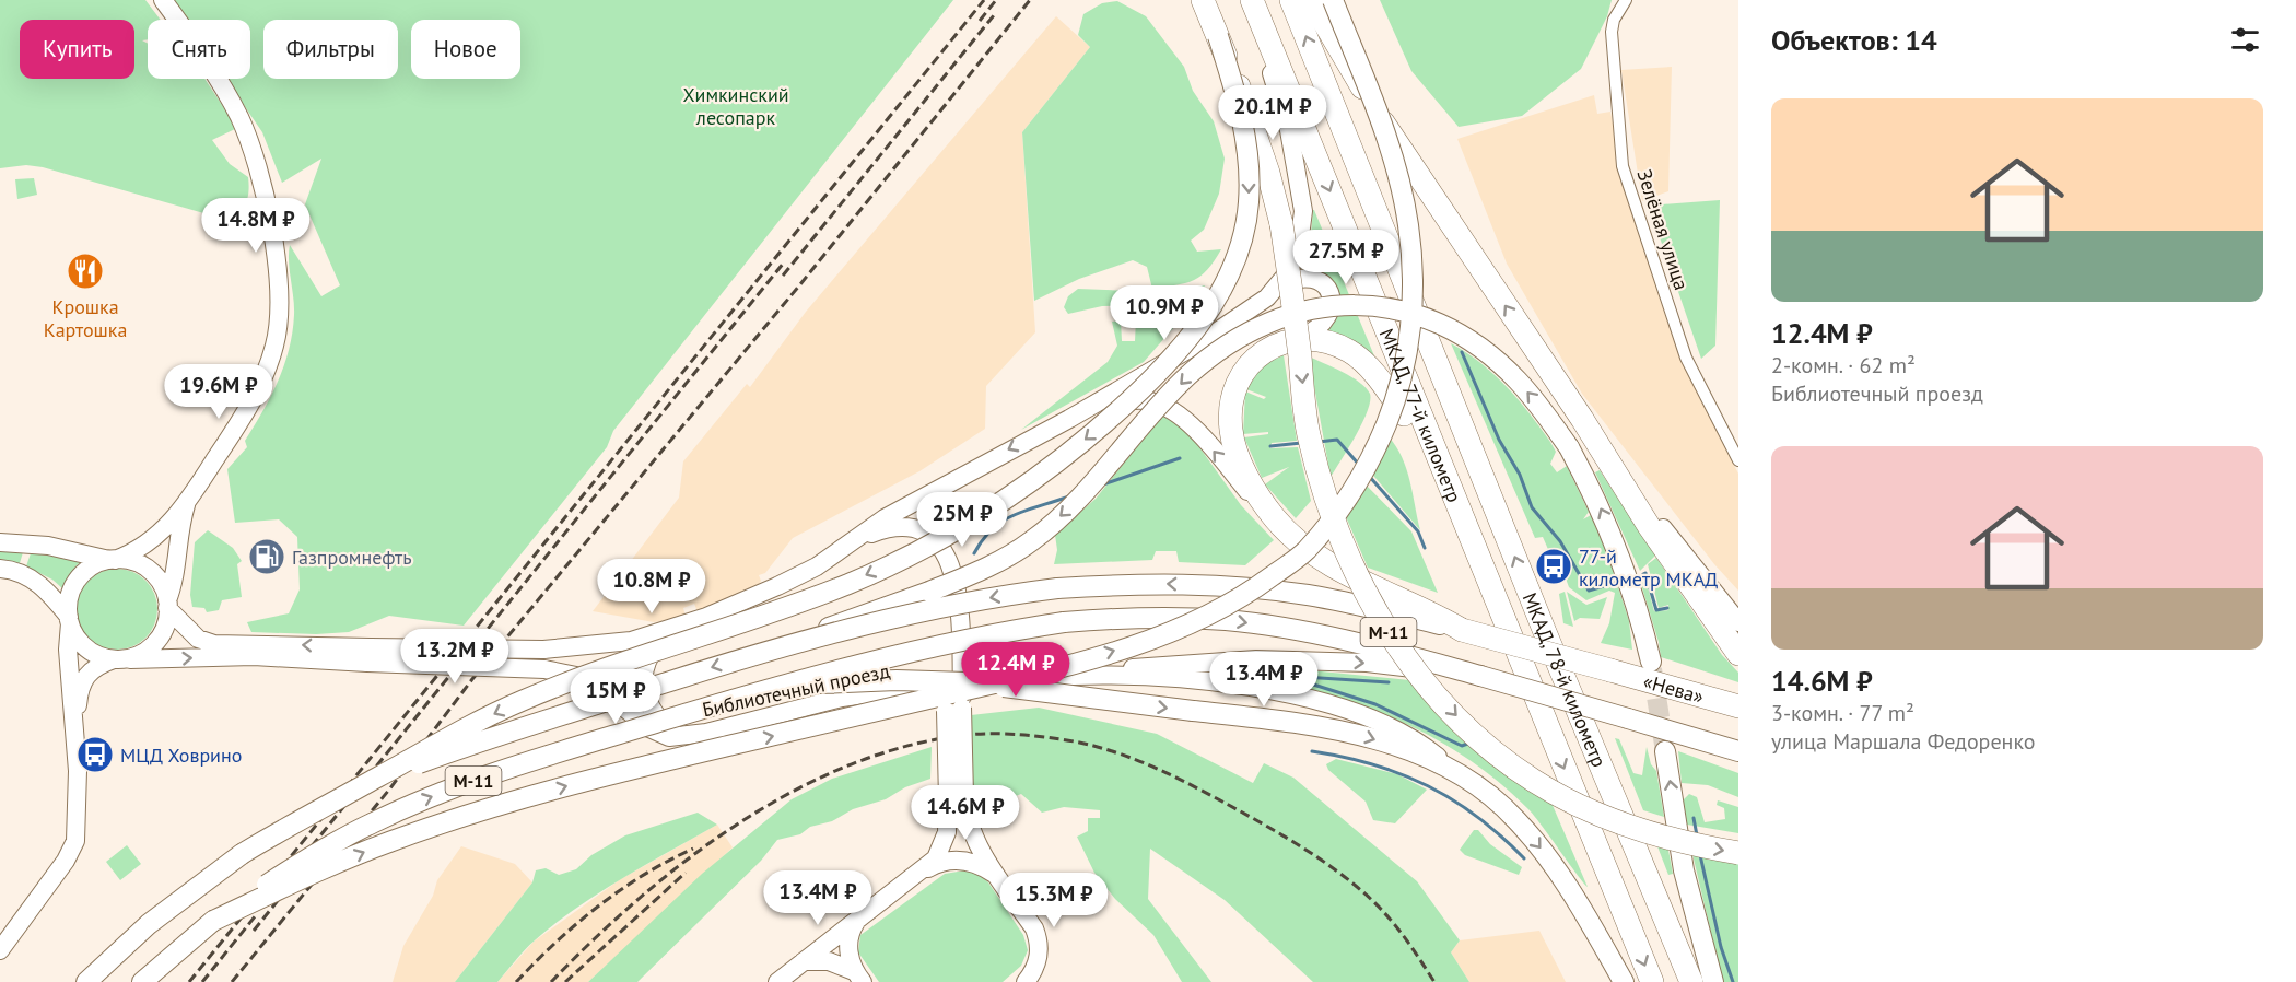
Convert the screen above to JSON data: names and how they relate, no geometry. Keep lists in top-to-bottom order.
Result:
{
  "streets": {
    "highway": [
      "МКАД, 77-й километр",
      "М-11",
      "МКАД, 78-й километр",
      "«Нева»"
    ],
    "main road": ["Библиотечный проезд"],
    "street": ["Зелёная улица"]
  },
  "crossings": [
    ["МКАД, 77-й километр", "М-11"],
    ["МКАД, 77-й километр", "МКАД, 78-й километр"],
    ["М-11", "«Нева»"]
  ],
  "parks": ["Химкинский лесопарк"],
  "places": {
    "restaurant": ["Крошка Картошка"],
    "fuel station": ["Газпромнефть"],
    "bus stop": ["77-й километр МКАД", "МЦД Ховрино"]
  },
  "page": {
    "heading": "Объектов: 14",
    "chip": [
      "Купить",
      "Снять",
      "Фильтры",
      "Новое"
    ],
    "list": [
      {
        "name": "12.4M ₽",
        "note": "2-комн. · 62 m² · Библиотечный проезд"
      },
      {
        "name": "14.6M ₽",
        "note": "3-комн. · 77 m² · улица Маршала Федоренко"
      }
    ],
    "price": [
      "20.1M ₽",
      "14.8M ₽",
      "27.5M ₽",
      "10.9M ₽",
      "19.6M ₽",
      "25M ₽",
      "10.8M ₽",
      "13.2M ₽",
      "12.4M ₽",
      "13.4M ₽",
      "15M ₽",
      "14.6M ₽",
      "13.4M ₽",
      "15.3M ₽"
    ]
  }
}
